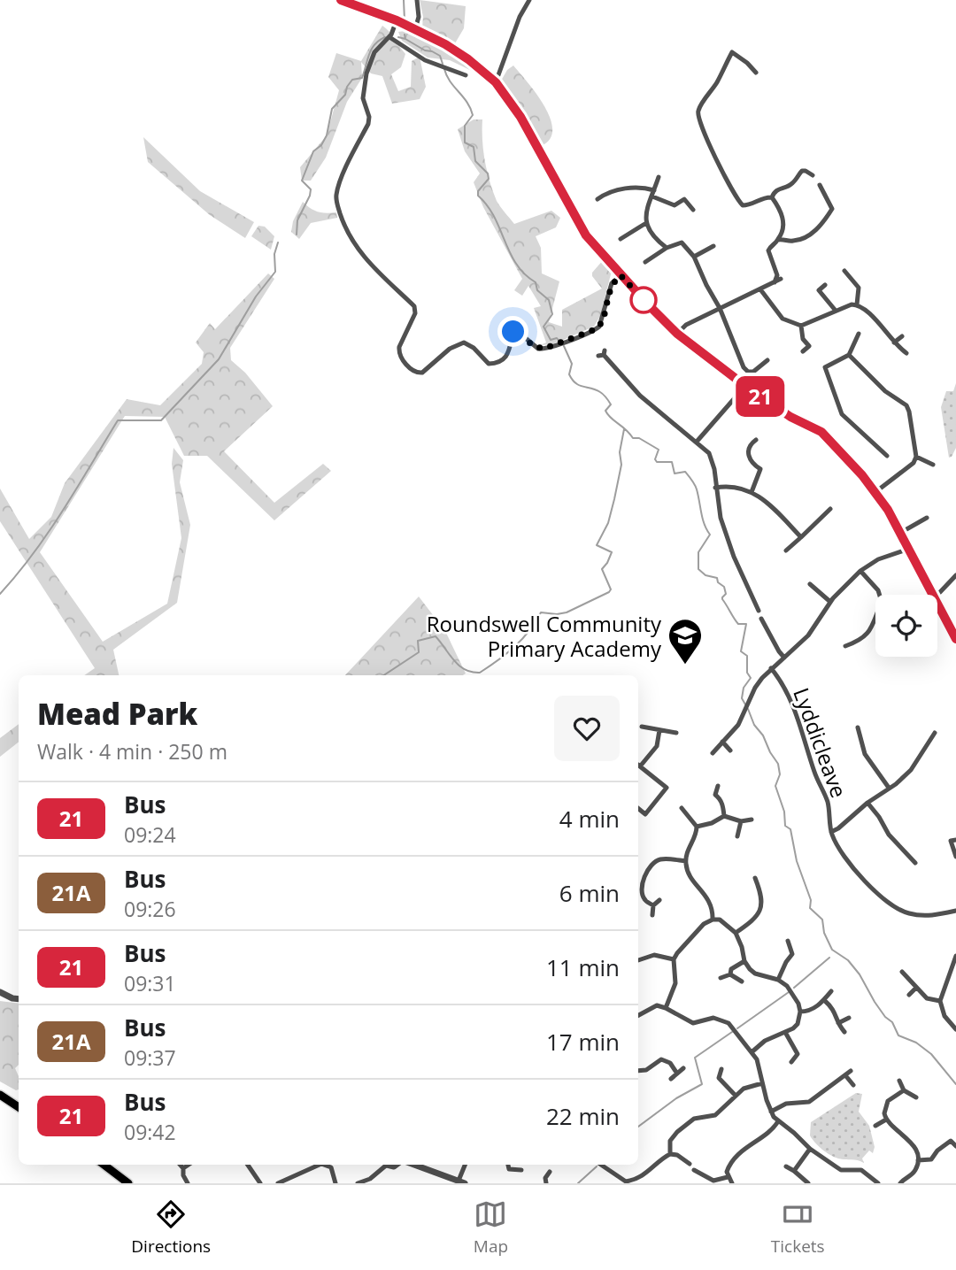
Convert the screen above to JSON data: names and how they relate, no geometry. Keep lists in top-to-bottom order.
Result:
{
  "streets": {
    "street": ["Lyddicleave"]
  },
  "places": {
    "school or university": ["Roundswell Community Primary Academy"]
  },
  "lines": ["bus line 21"],
  "page": {
    "on_map": "21",
    "heading": ["Mead Park", "Walk · 4 min · 250 m"],
    "list": [
      {
        "mark": "21",
        "name": "Bus",
        "note": "09:24",
        "value": "4 min"
      },
      {
        "mark": "21A",
        "name": "Bus",
        "note": "09:26",
        "value": "6 min"
      },
      {
        "mark": "21",
        "name": "Bus",
        "note": "09:31",
        "value": "11 min"
      },
      {
        "mark": "21A",
        "name": "Bus",
        "note": "09:37",
        "value": "17 min"
      },
      {
        "mark": "21",
        "name": "Bus",
        "note": "09:42",
        "value": "22 min"
      }
    ],
    "tabs": ["Directions", "Map", "Tickets"]
  }
}
